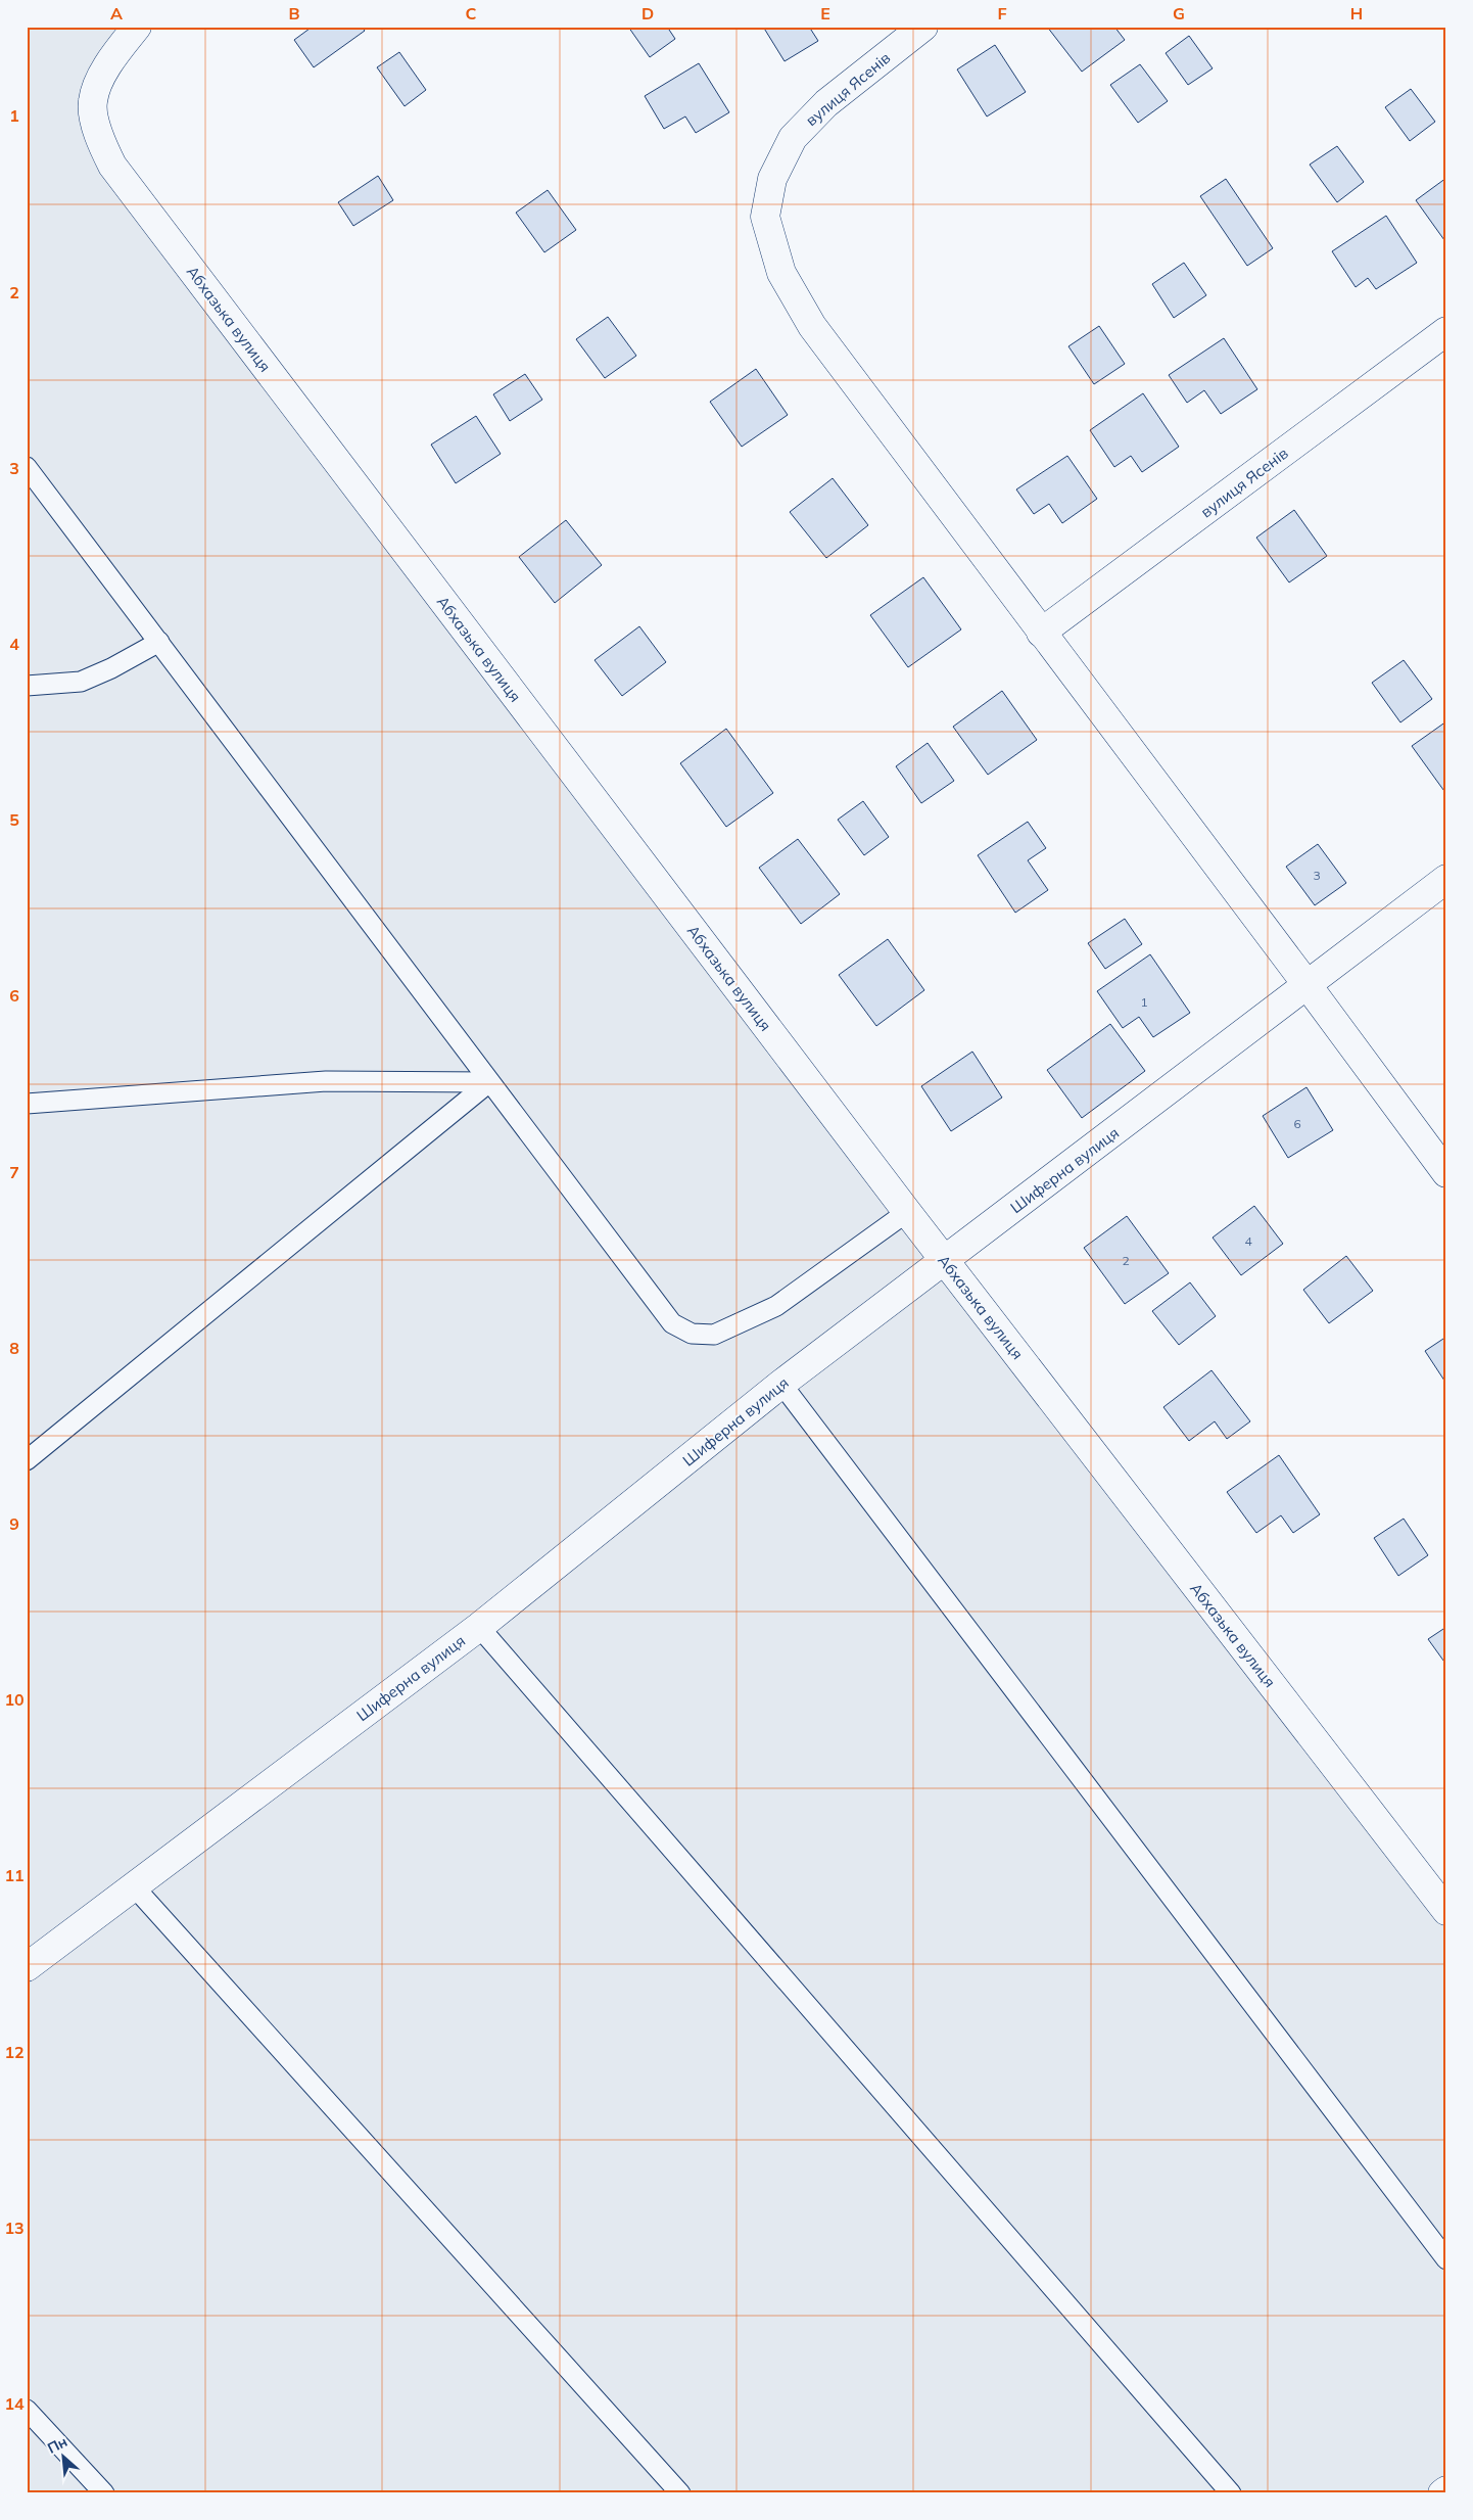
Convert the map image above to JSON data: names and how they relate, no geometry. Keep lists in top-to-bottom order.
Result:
{
  "streets": {
    "street": ["вулиця Ясенів", "Абхазька вулиця", "Шиферна вулиця"]
  },
  "crossings": [
    ["Абхазька вулиця", "Шиферна вулиця"]
  ],
  "house_numbers": [
    "3",
    "1",
    "6",
    "4",
    "2"
  ],
  "north": "top left",
  "grid": {
    "columns": [
      "A",
      "B",
      "C",
      "D",
      "E",
      "F",
      "G",
      "H"
    ],
    "rows": [
      "1",
      "2",
      "3",
      "4",
      "5",
      "6",
      "7",
      "8",
      "9",
      "10",
      "11",
      "12",
      "13",
      "14"
    ]
  }
}
